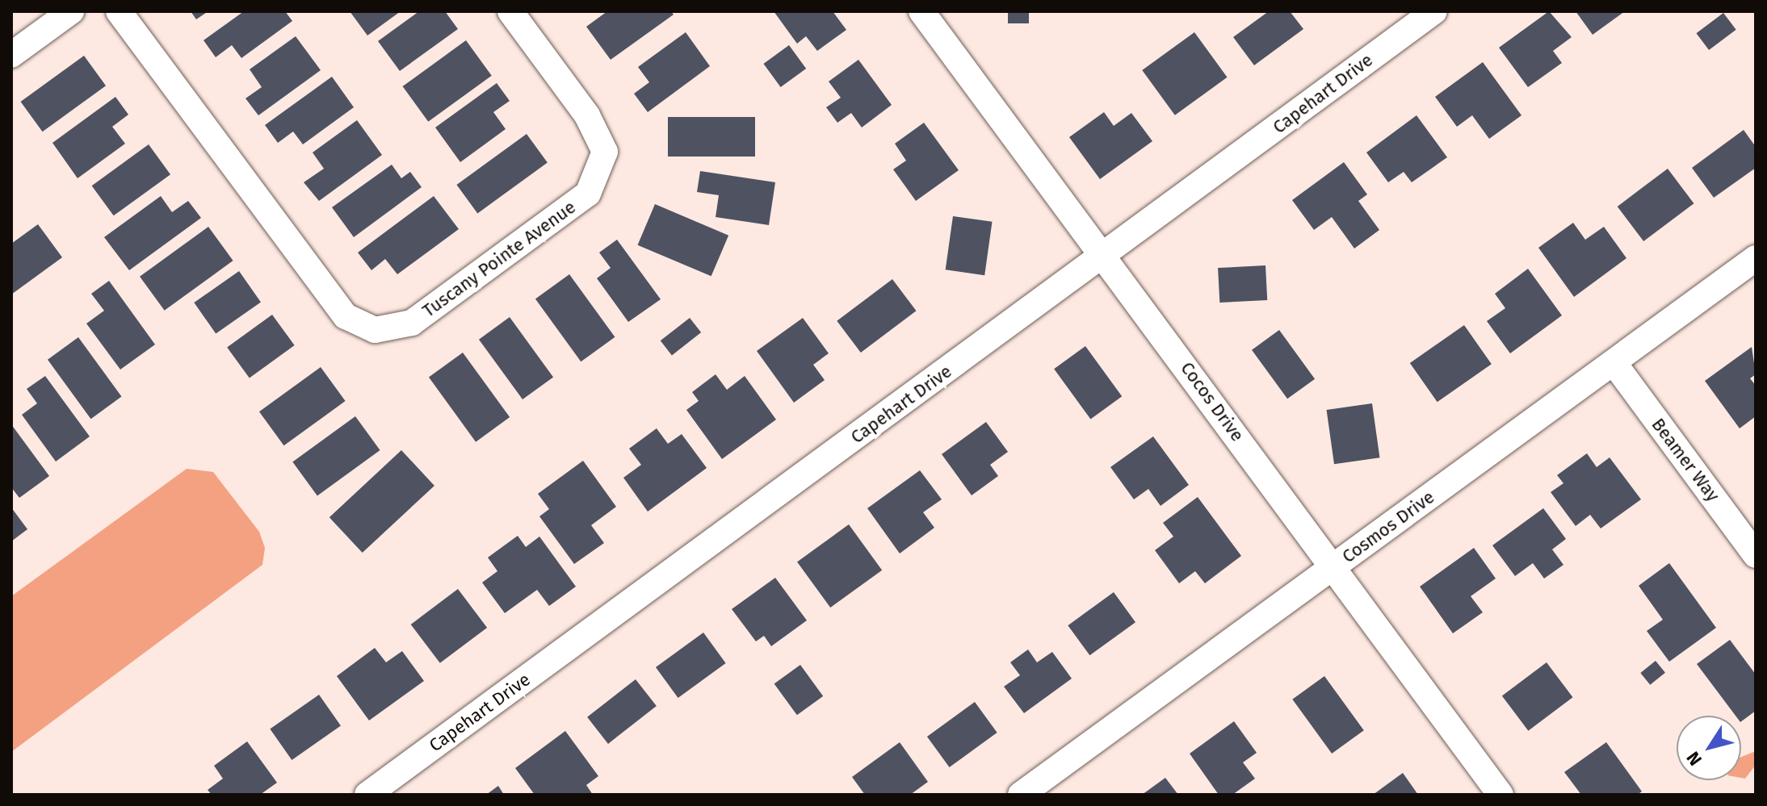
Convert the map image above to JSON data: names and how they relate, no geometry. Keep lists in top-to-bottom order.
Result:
{
  "streets": {
    "street": [
      "Capehart Drive",
      "Tuscany Pointe Avenue",
      "Cocos Drive",
      "Beamer Way",
      "Cosmos Drive"
    ]
  },
  "crossings": [
    ["Capehart Drive", "Cocos Drive"],
    ["Cocos Drive", "Cosmos Drive"],
    ["Beamer Way", "Cosmos Drive"]
  ],
  "north": "bottom left"
}
